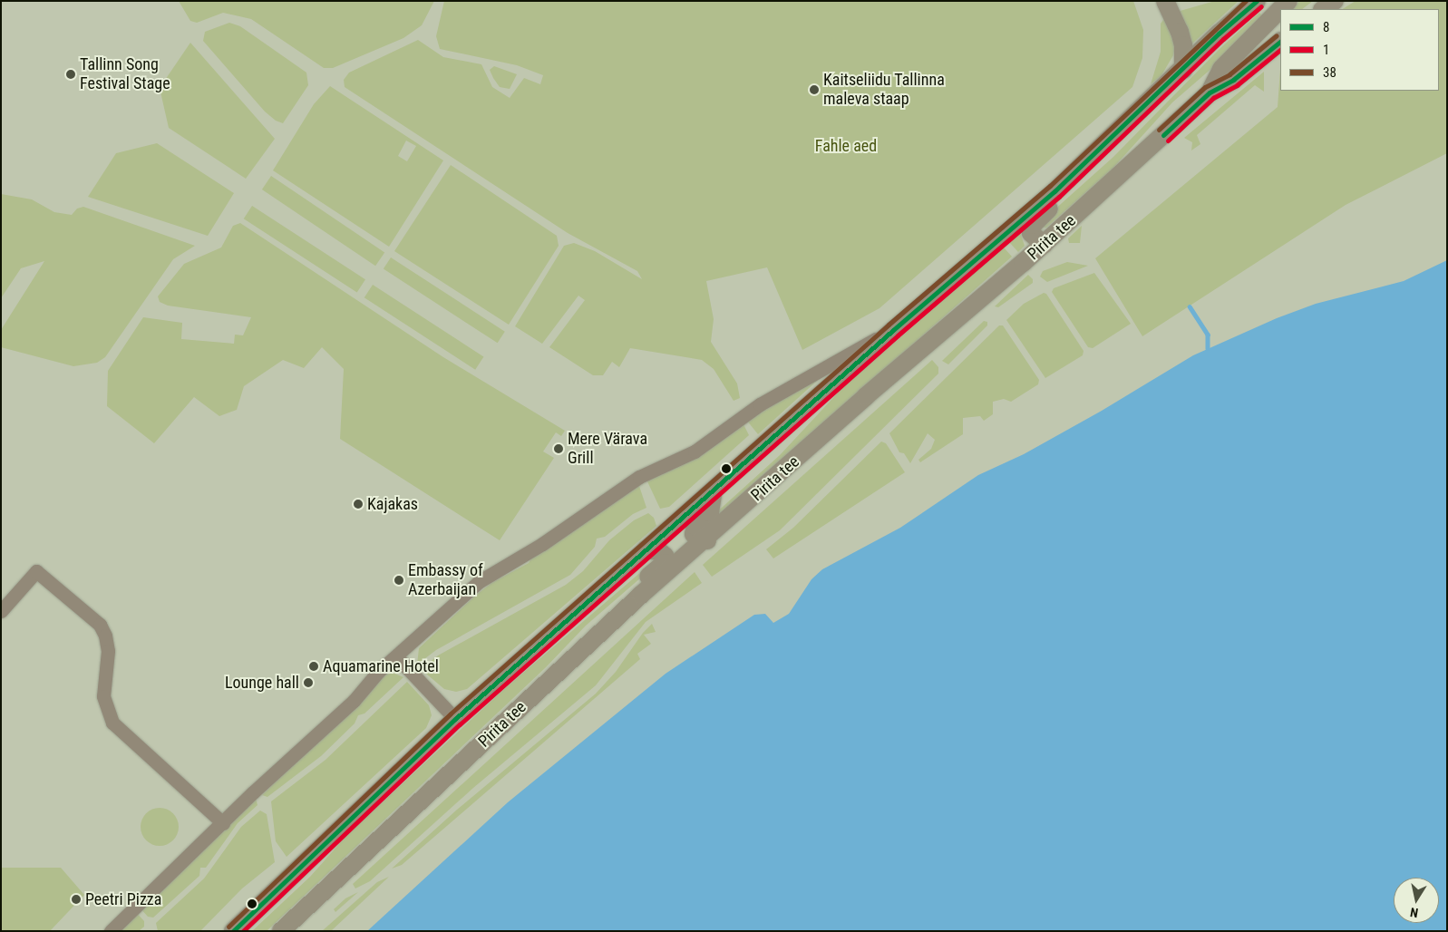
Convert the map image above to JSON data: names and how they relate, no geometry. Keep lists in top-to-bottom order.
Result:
{
  "streets": {
    "main road": ["Pirita tee"]
  },
  "parks": ["Fahle aed"],
  "places": [
    "Tallinn Song Festival Stage",
    "Kaitseliidu Tallinna maleva staap",
    "Mere Värava Grill",
    "Kajakas",
    "Embassy of Azerbaijan",
    "Aquamarine Hotel",
    "Lounge hall",
    "Peetri Pizza"
  ],
  "lines": ["transit line 8", "transit line 38", "transit line 1"],
  "legend": ["8", "1", "38"],
  "north": "bottom"
}
